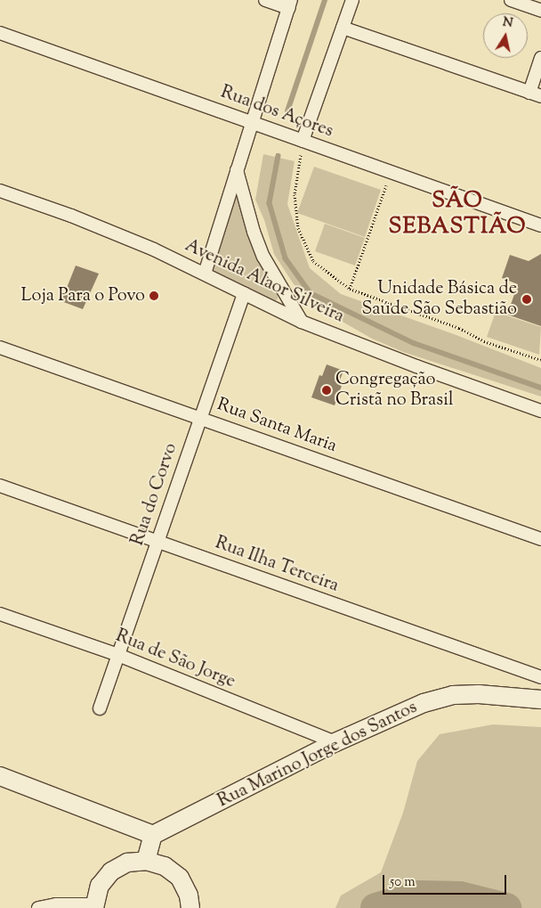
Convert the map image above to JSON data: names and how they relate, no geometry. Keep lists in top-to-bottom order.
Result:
{
  "streets": {
    "street": [
      "Rua dos Açores",
      "Avenida Alaor Silveira",
      "Rua Santa Maria",
      "Rua do Corvo",
      "Rua Ilha Terceira",
      "Rua de São Jorge",
      "Rua Marino Jorge dos Santos"
    ]
  },
  "crossings": [
    ["Avenida Alaor Silveira", "Rua do Corvo"],
    ["Rua Santa Maria", "Rua do Corvo"],
    ["Rua do Corvo", "Rua Ilha Terceira"],
    ["Rua do Corvo", "Rua de São Jorge"],
    ["Rua de São Jorge", "Rua Marino Jorge dos Santos"]
  ],
  "districts": ["SÃO SEBASTIÃO"],
  "places": ["Loja Para o Povo", "Unidade Básica de Saúde São Sebastião", "Congregação Cristã no Brasil"],
  "scale_bar": "50 m",
  "north": "top"
}
